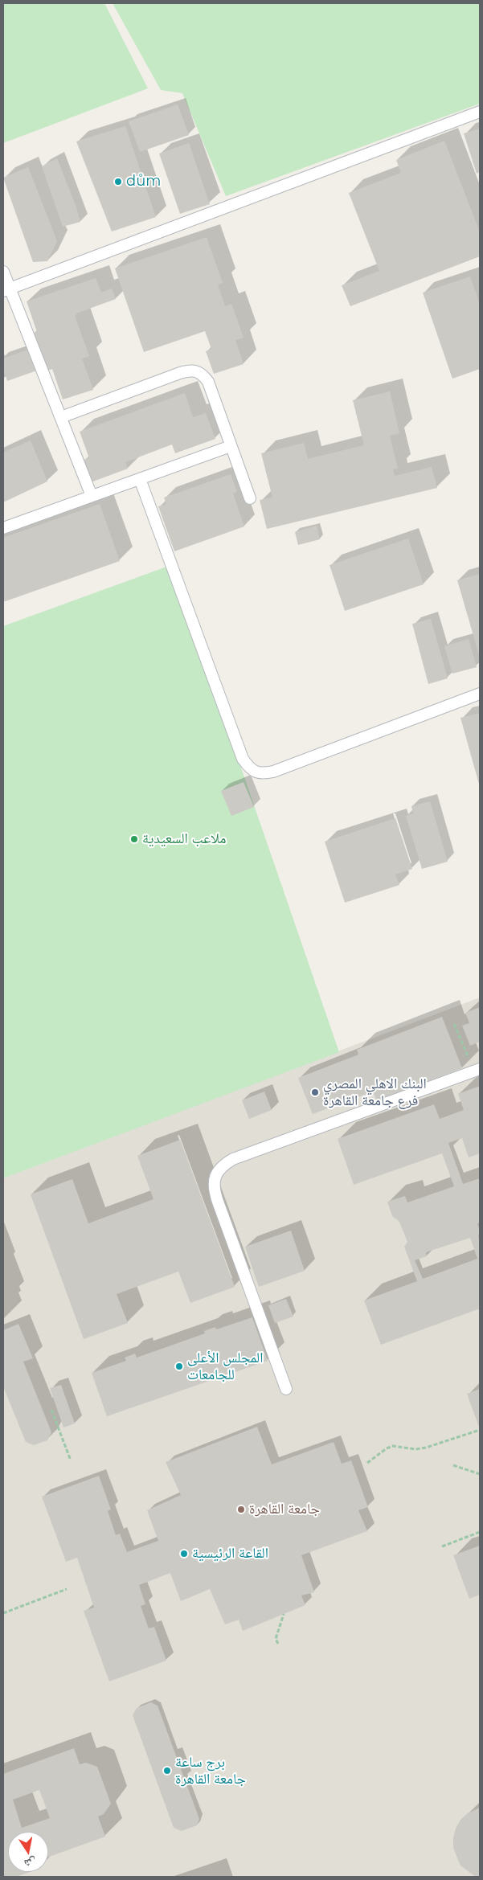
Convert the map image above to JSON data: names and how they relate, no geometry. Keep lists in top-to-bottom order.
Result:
{
  "places": [
    "dům",
    "ملاعب السعيدية",
    "البنك الاهلي المصري فرع جامعة القاهرة",
    "المجلس الأعلى للجامعات",
    "جامعة القاهرة",
    "القاعة الرئيسية",
    "برج ساعة جامعة القاهرة"
  ],
  "north": "bottom"
}
